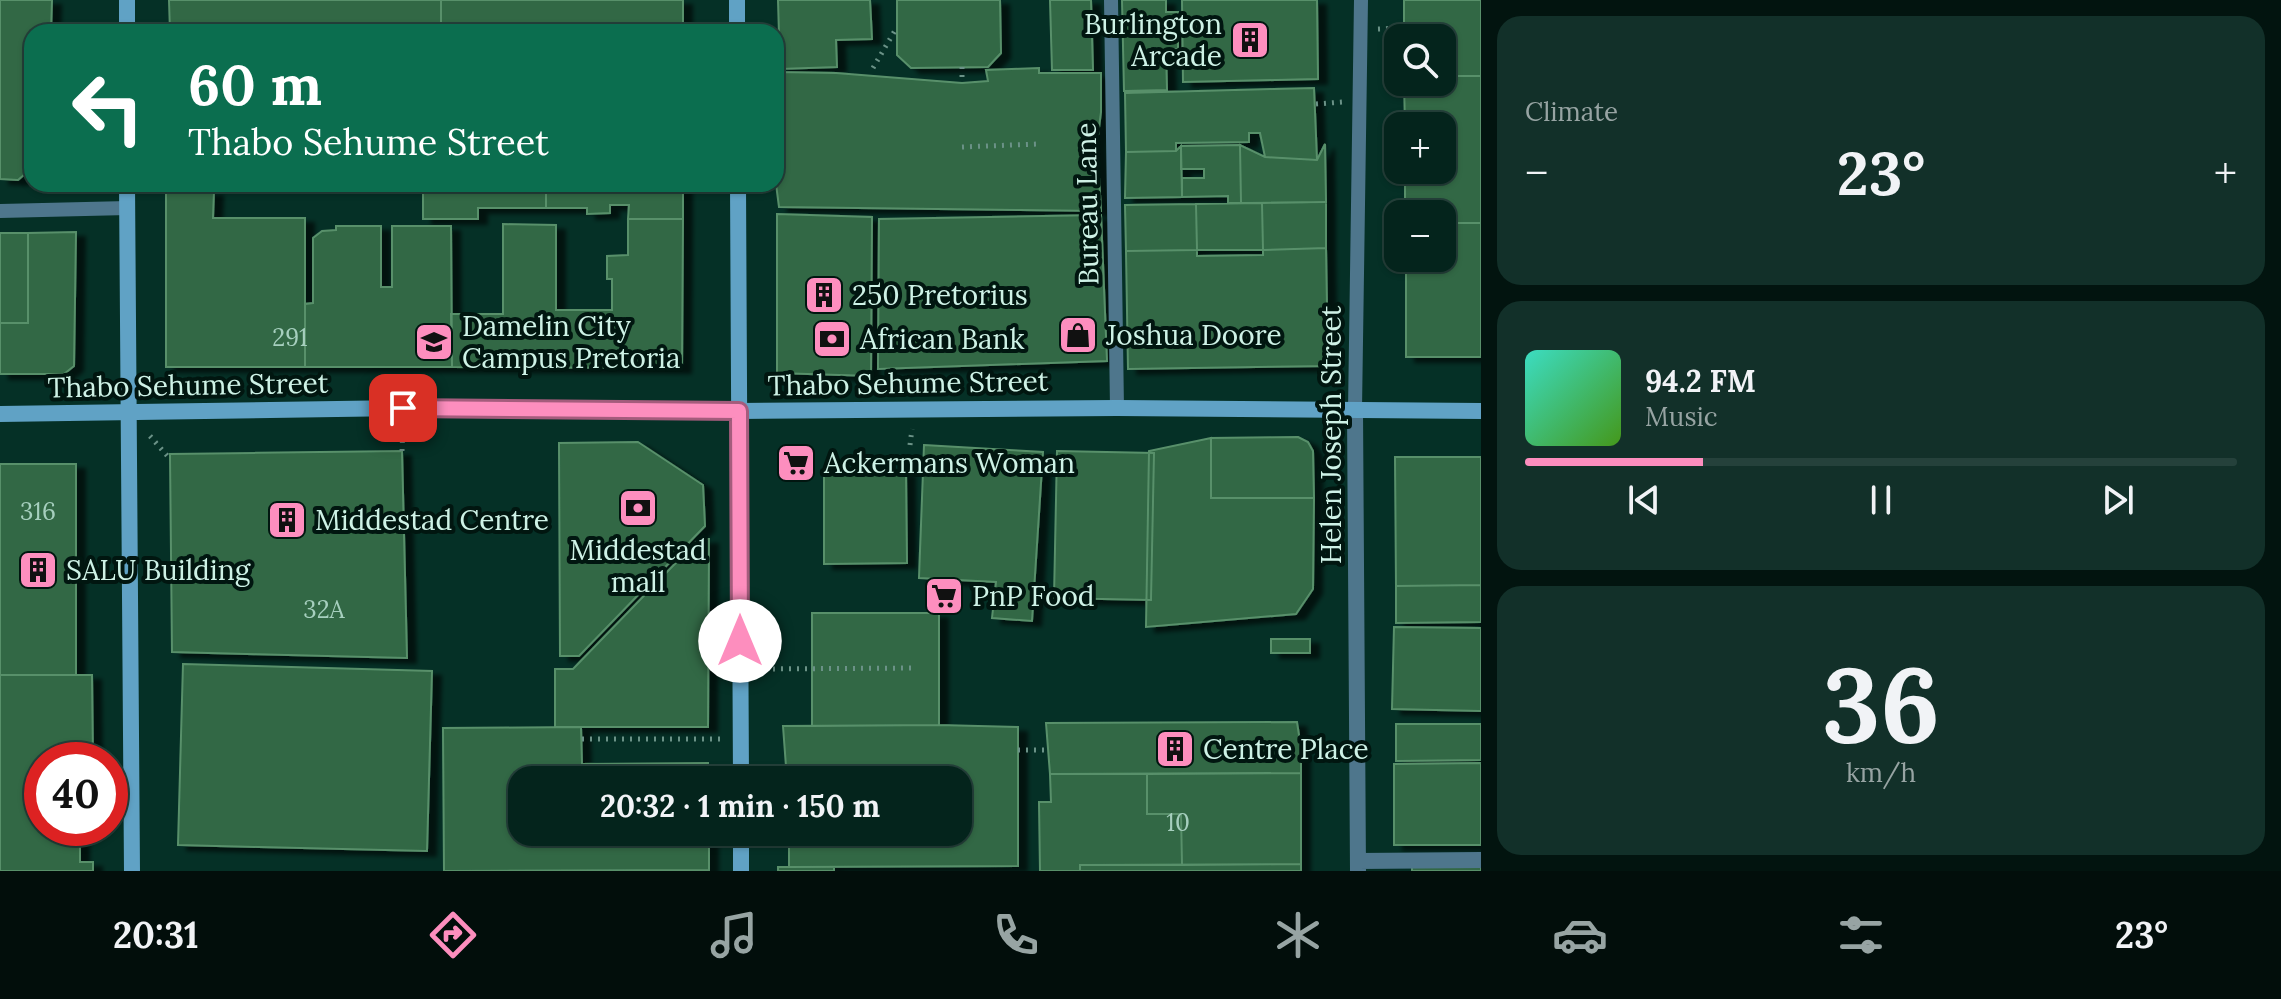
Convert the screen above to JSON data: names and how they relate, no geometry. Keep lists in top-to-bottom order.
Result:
{
  "streets": {
    "main road": ["Thabo Sehume Street"],
    "street": ["Helen Joseph Street"],
    "lane": ["Bureau Lane"]
  },
  "crossings": [
    ["Bureau Lane", "Thabo Sehume Street"],
    ["Thabo Sehume Street", "Helen Joseph Street"]
  ],
  "places": {
    "building": [
      "Burlington Arcade",
      "250 Pretorius",
      "Middestad Centre",
      "SALU Building",
      "Centre Place"
    ],
    "shop": ["Joshua Doore"],
    "bank": ["African Bank", "Middestad mall"],
    "school or university": ["Damelin City Campus Pretoria"],
    "supermarket": ["Ackermans Woman", "PnP Food"]
  },
  "house_numbers": [
    "291",
    "316",
    "32A",
    "10"
  ],
  "page": {
    "tile": [
      "Climate",
      ["36", "km/h"]
    ],
    "map_buttons": ["+", "−"],
    "turn": ["60 m", "Thabo Sehume Street"],
    "heat": ["−", "23°", "+"],
    "song": ["94.2 FM", "Music"],
    "limit": "40",
    "trip": "20:32 · 1 min · 150 m",
    "tabs": ["20:31", "23°"]
  }
}
